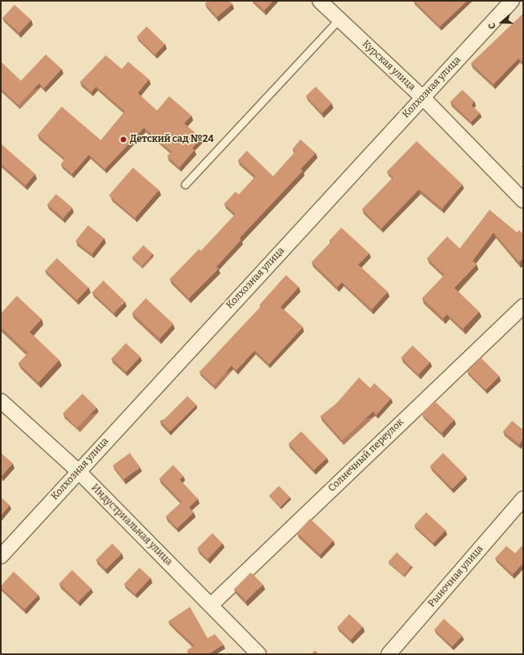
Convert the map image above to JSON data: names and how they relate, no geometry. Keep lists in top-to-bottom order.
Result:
{
  "streets": {
    "street": [
      "Курская улица",
      "Колхозная улица",
      "Солнечный переулок",
      "Индустриальная улица",
      "Рыночная улица"
    ]
  },
  "crossings": [
    ["Курская улица", "Колхозная улица"],
    ["Колхозная улица", "Индустриальная улица"],
    ["Солнечный переулок", "Индустриальная улица"]
  ],
  "places": ["Детский сад №24"],
  "north": "left"
}
